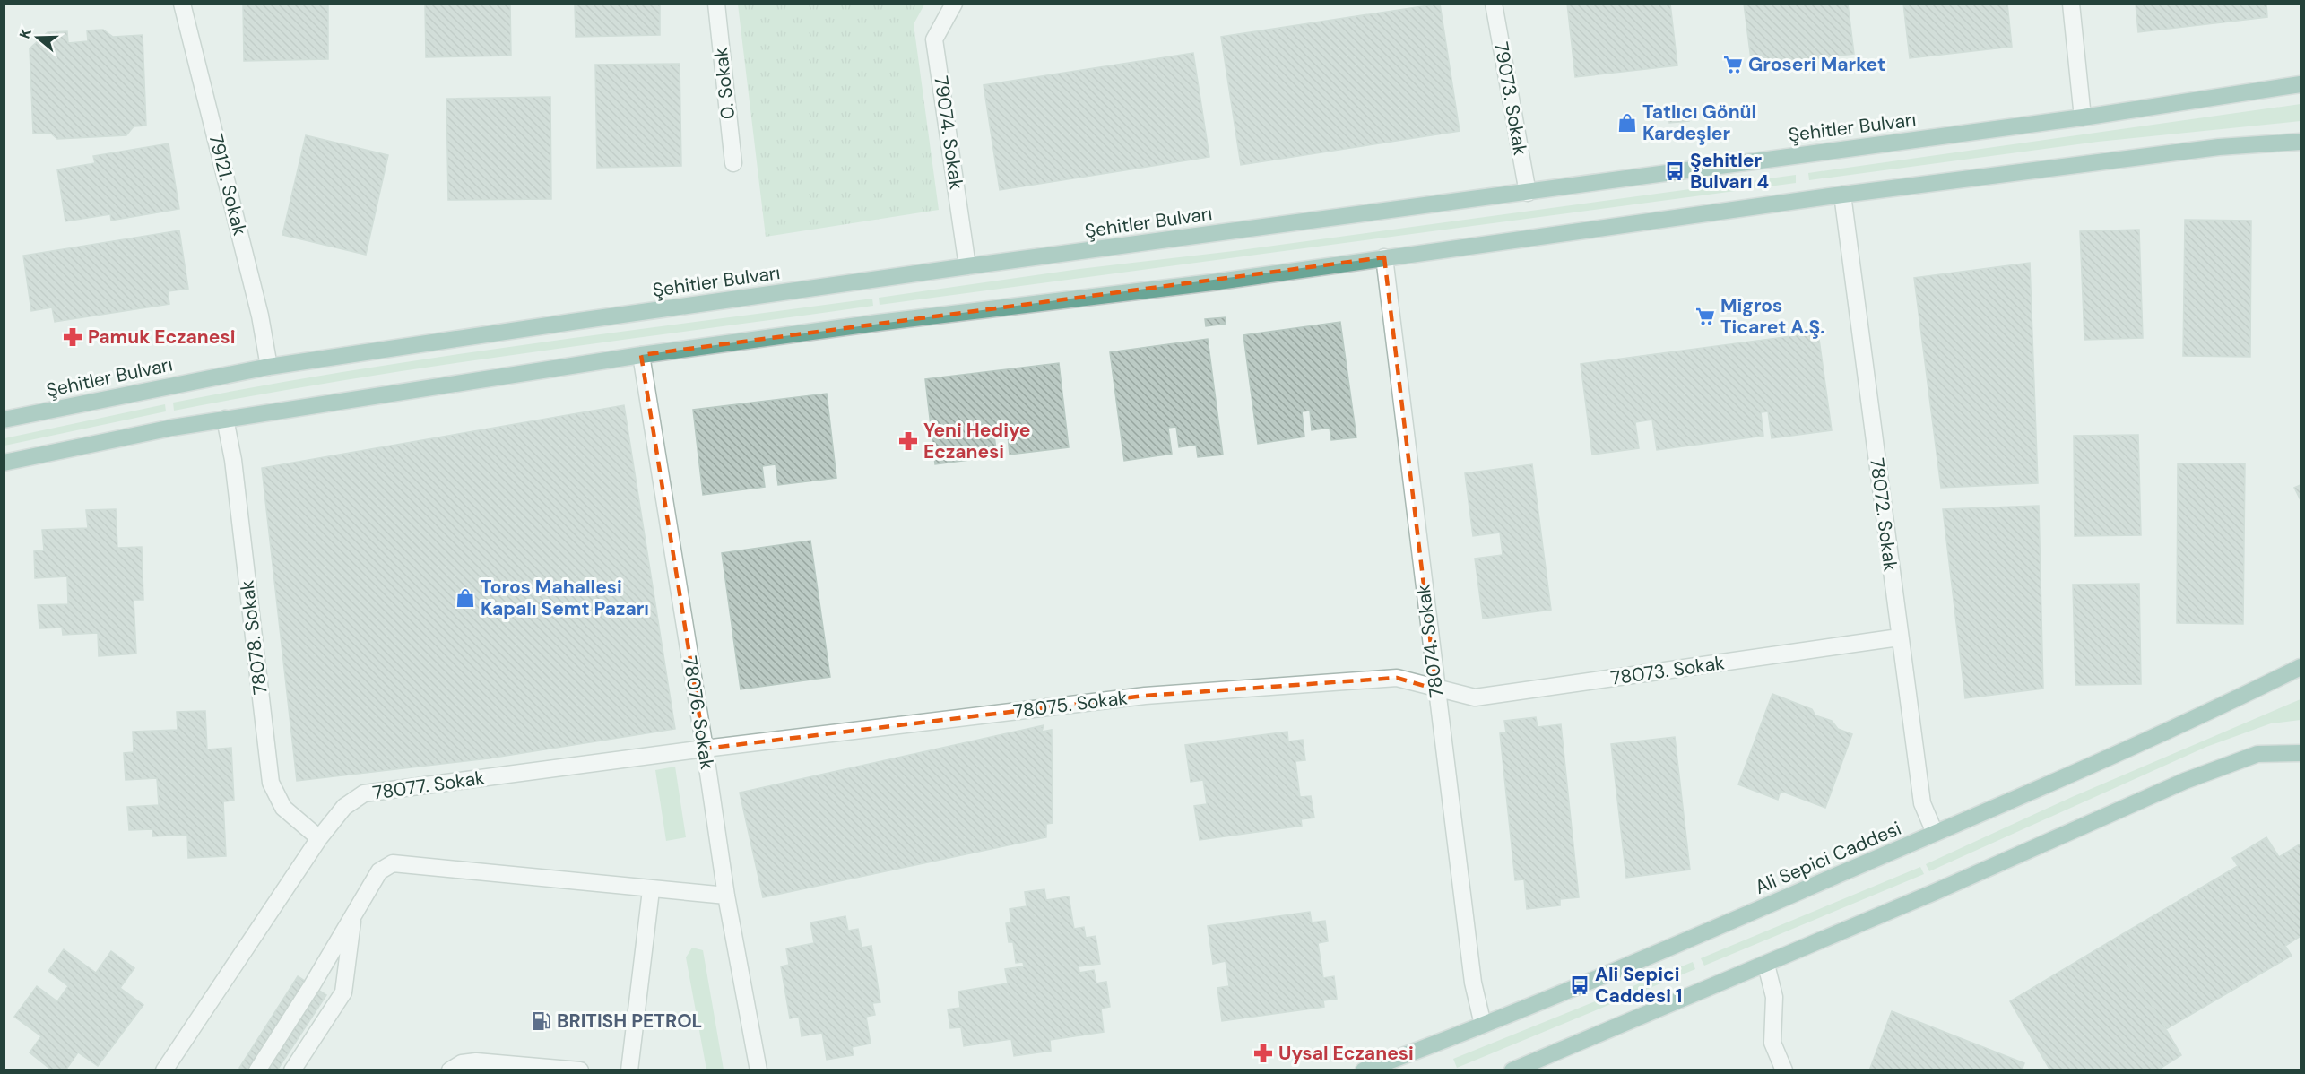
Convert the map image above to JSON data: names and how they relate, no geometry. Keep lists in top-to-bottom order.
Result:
{
  "streets": {
    "main road": ["Şehitler Bulvarı", "Ali Sepici Caddesi"],
    "street": [
      "0. Sokak",
      "79073. Sokak",
      "79074. Sokak",
      "79121. Sokak",
      "78072. Sokak",
      "78078. Sokak",
      "78074. Sokak",
      "78073. Sokak",
      "78075. Sokak",
      "78076. Sokak",
      "78077. Sokak"
    ]
  },
  "crossings": [
    ["79073. Sokak", "Şehitler Bulvarı"],
    ["Şehitler Bulvarı", "79074. Sokak"],
    ["Şehitler Bulvarı", "79121. Sokak"],
    ["78072. Sokak", "78073. Sokak"],
    ["78072. Sokak", "Ali Sepici Caddesi"],
    ["78078. Sokak", "78077. Sokak"],
    ["78074. Sokak", "78073. Sokak"],
    ["78074. Sokak", "78075. Sokak"],
    ["78074. Sokak", "Ali Sepici Caddesi"],
    ["78073. Sokak", "78075. Sokak"],
    ["78075. Sokak", "78076. Sokak"],
    ["78075. Sokak", "78077. Sokak"],
    ["78076. Sokak", "78077. Sokak"]
  ],
  "places": {
    "supermarket": ["Groseri Market", "Migros Ticaret A.Ş."],
    "shop": ["Tatlıcı Gönül Kardeşler", "Toros Mahallesi Kapalı Semt Pazarı"],
    "bus stop": ["Şehitler Bulvarı 4", "Ali Sepici Caddesi 1"],
    "pharmacy": ["Pamuk Eczanesi", "Yeni Hediye Eczanesi", "Uysal Eczanesi"],
    "fuel station": ["BRITISH PETROL"]
  },
  "north": "left"
}
